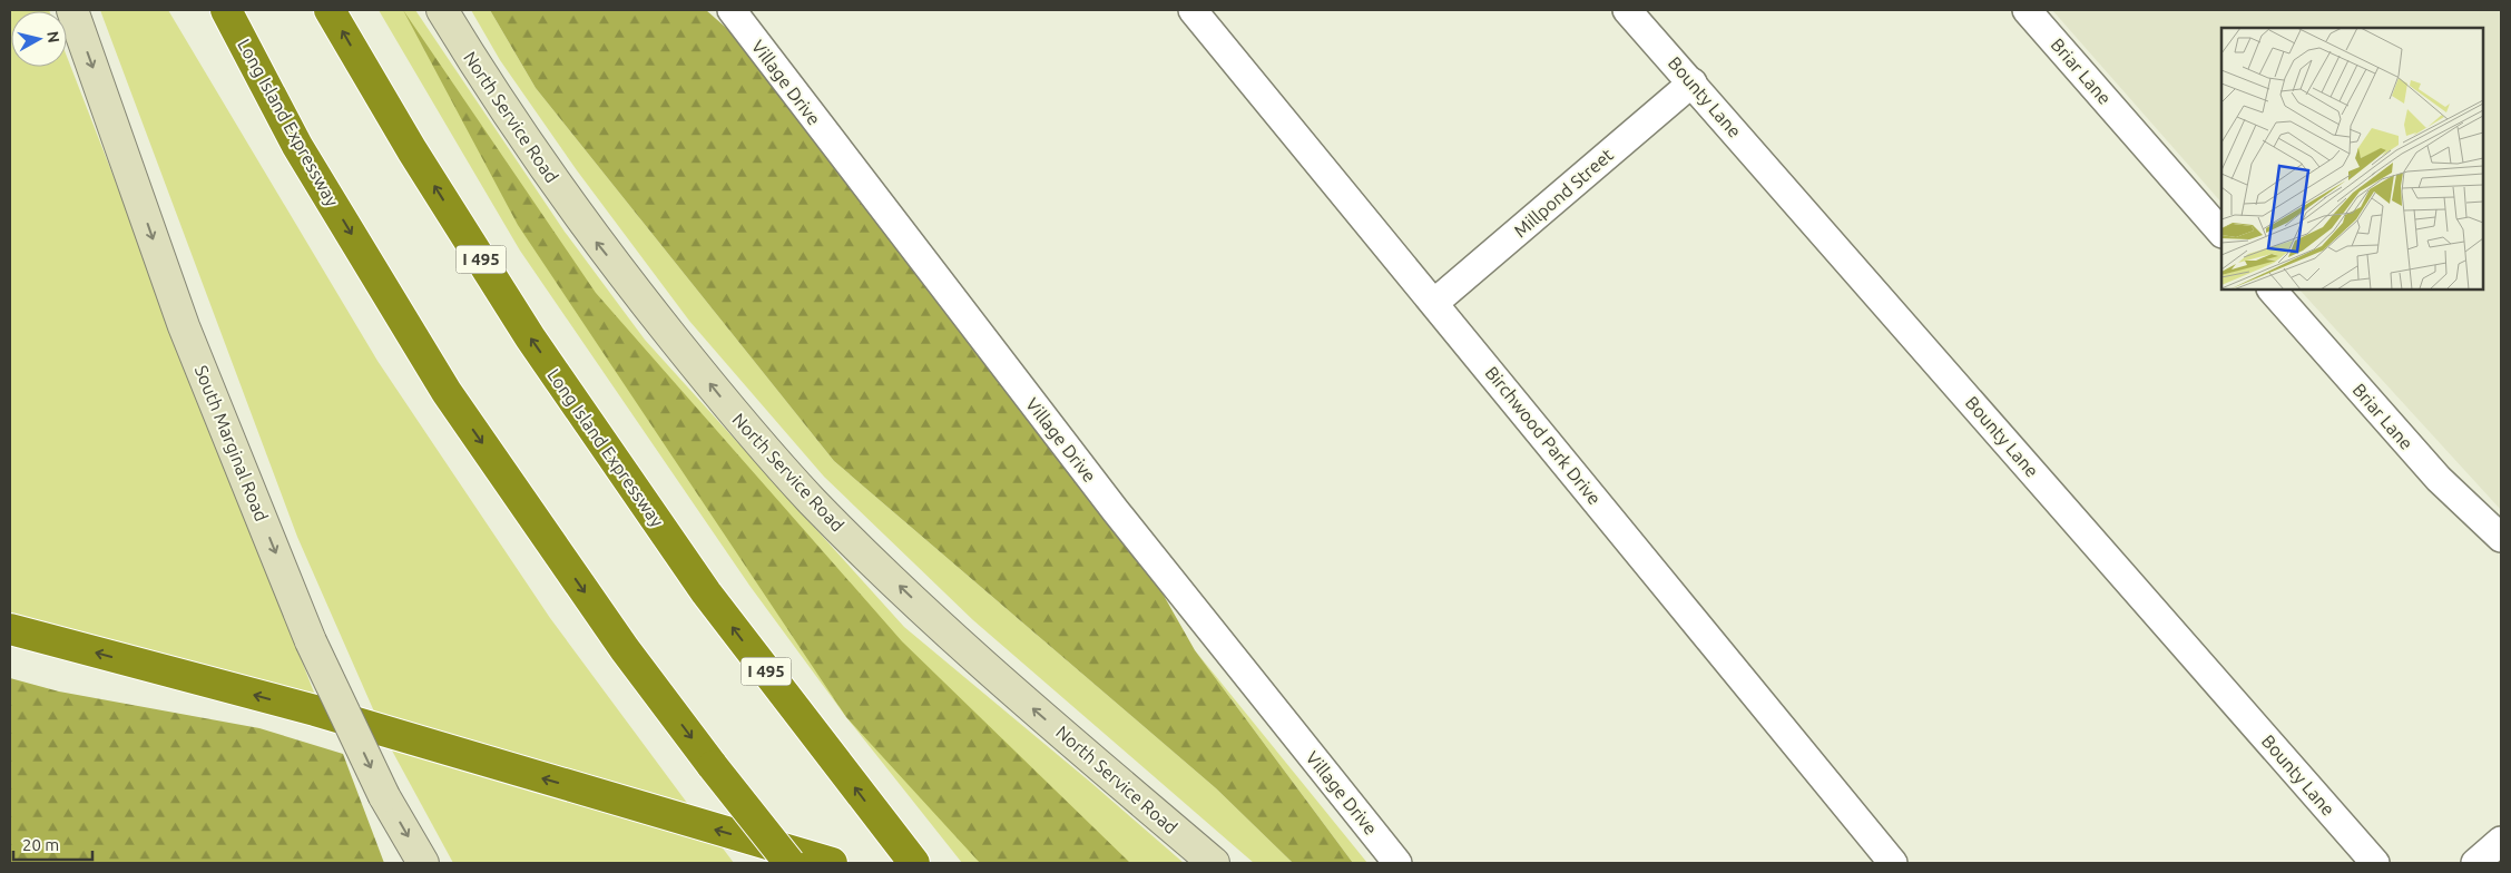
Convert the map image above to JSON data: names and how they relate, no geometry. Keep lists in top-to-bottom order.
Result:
{
  "streets": {
    "highway": ["Long Island Expressway", "I 495"],
    "main road": ["North Service Road", "South Marginal Road"],
    "street": [
      "Briar Lane",
      "Village Drive",
      "Bounty Lane",
      "Millpond Street",
      "Birchwood Park Drive"
    ]
  },
  "crossings": [
    ["Bounty Lane", "Millpond Street"],
    ["Millpond Street", "Birchwood Park Drive"]
  ],
  "one_way": ["North Service Road", "South Marginal Road"],
  "scale_bar": "20 m",
  "north": "right"
}
